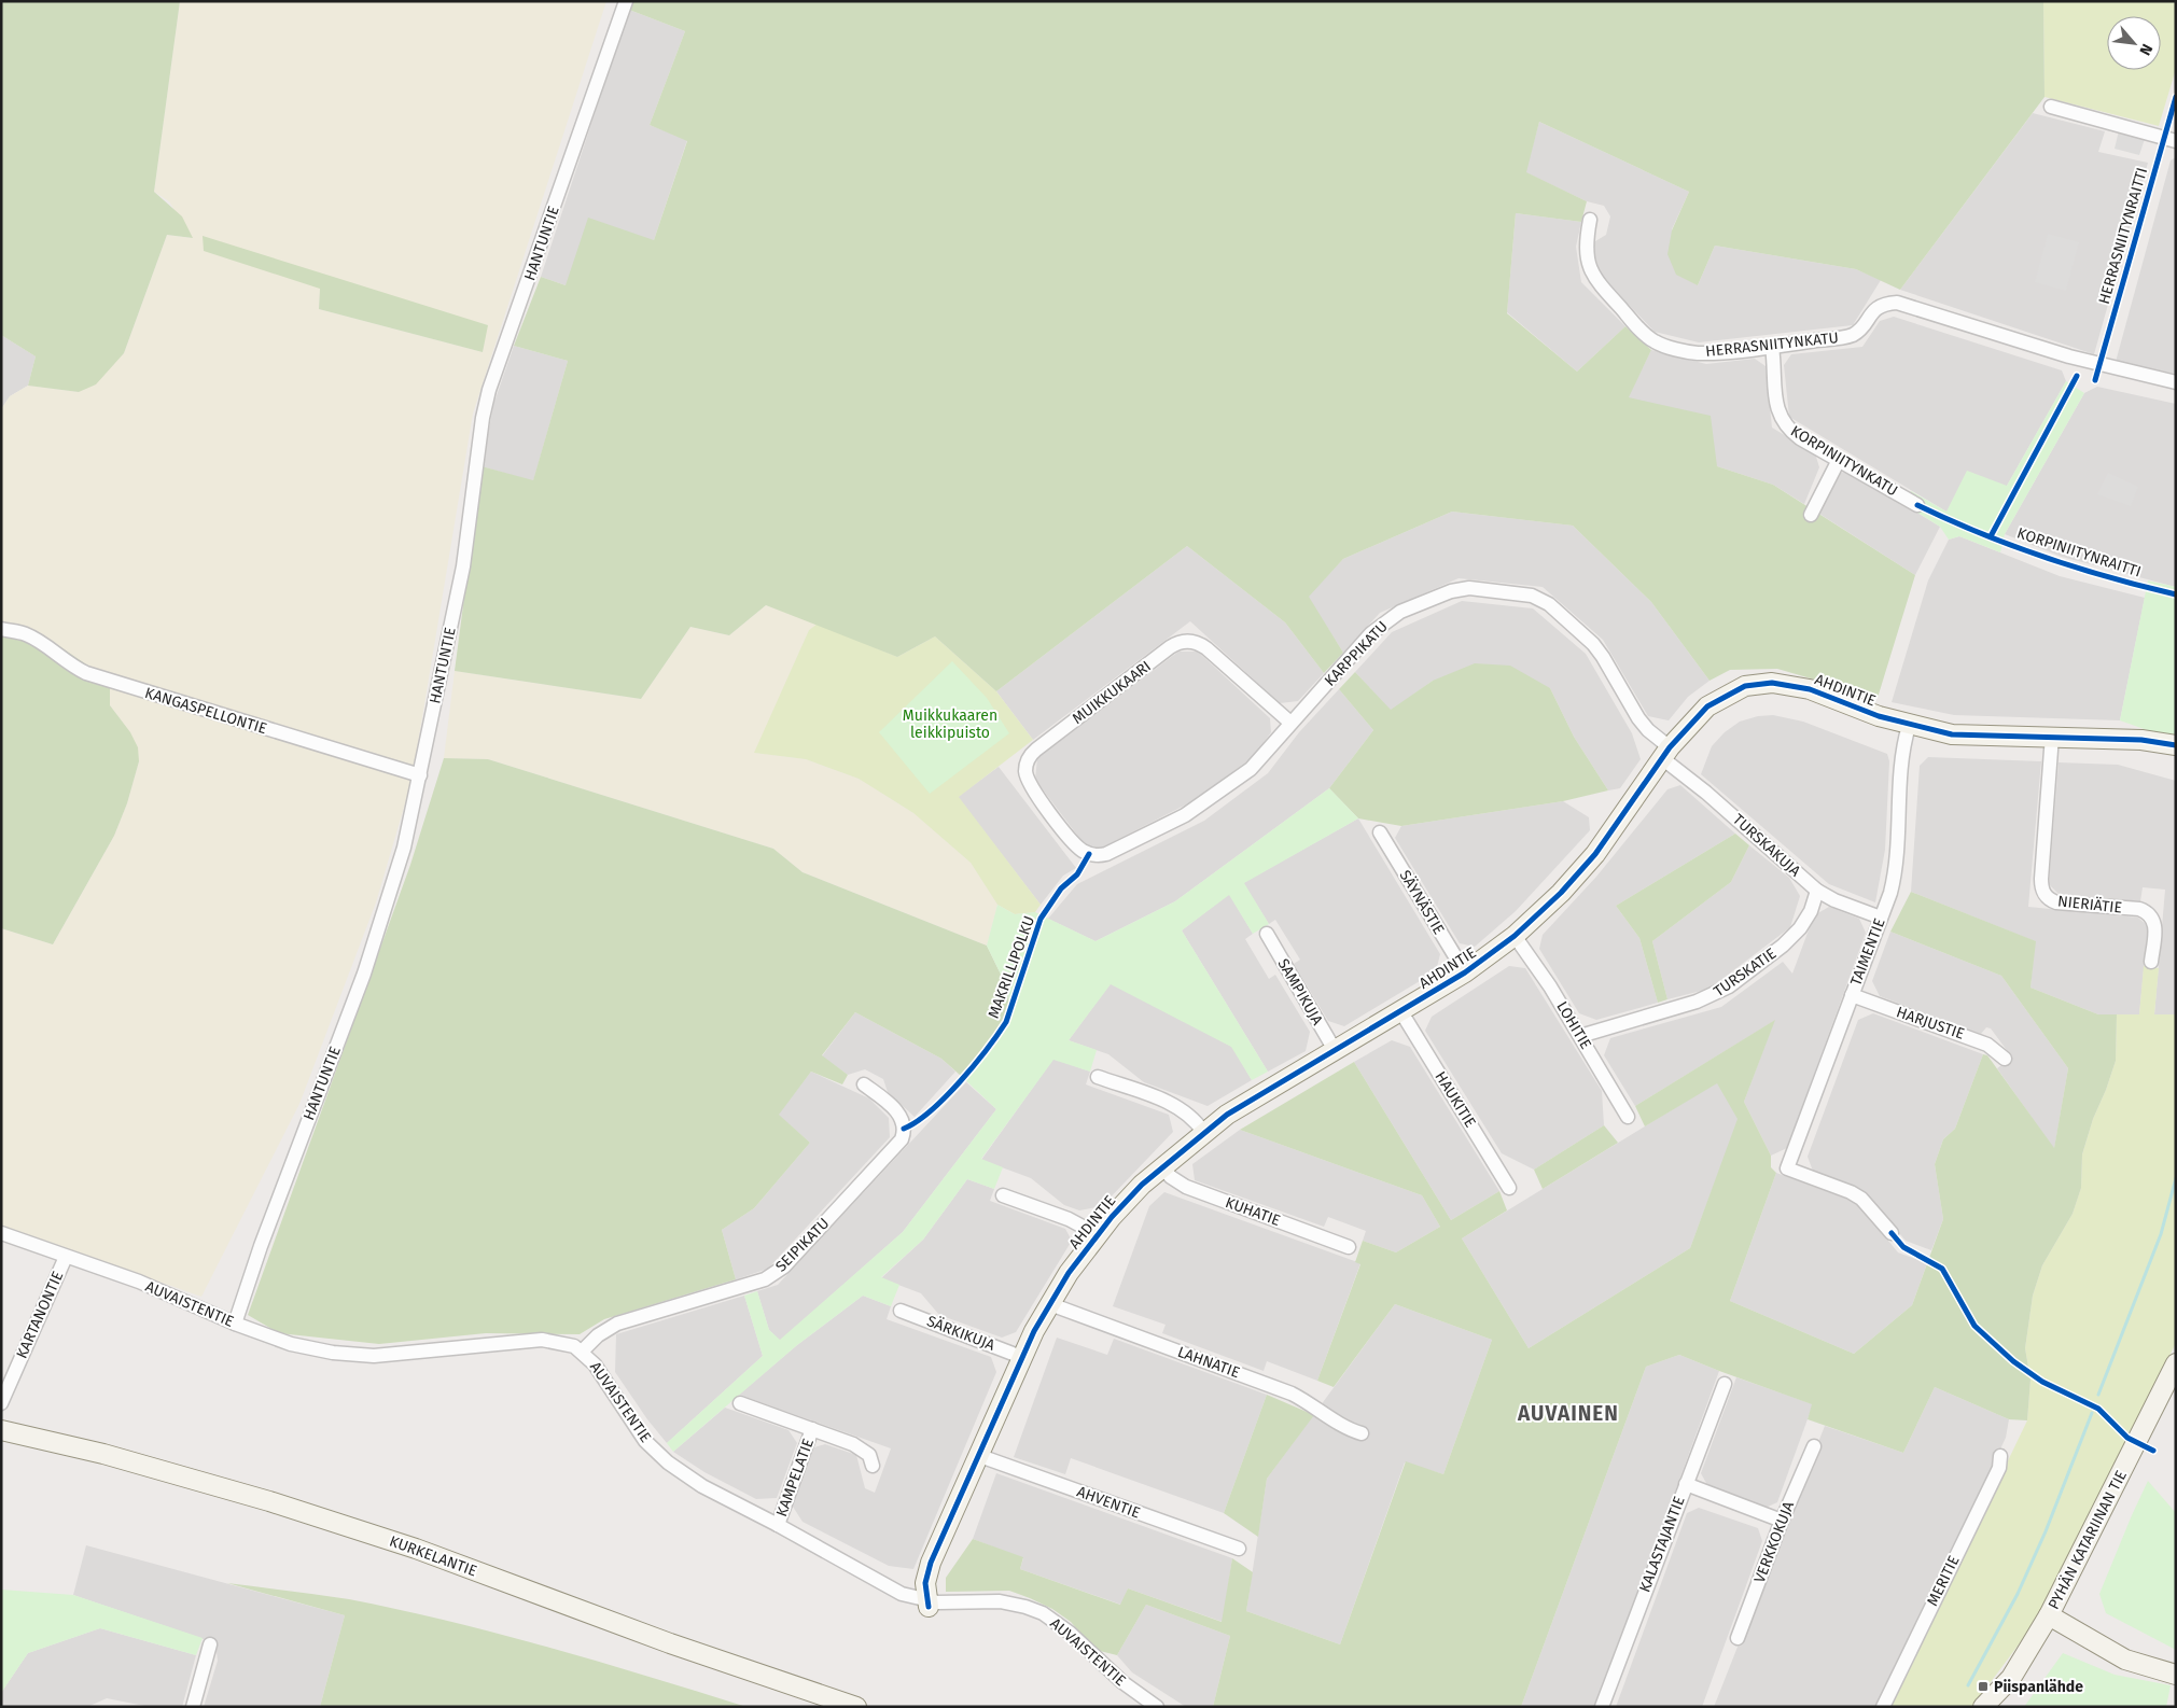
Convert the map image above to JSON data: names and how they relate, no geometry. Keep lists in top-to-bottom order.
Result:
{
  "streets": {
    "street": [
      "HANTUNTIE",
      "HERRASNIITYNKATU",
      "KORPINIITYNKATU",
      "KARPPIKATU",
      "AHDINTIE",
      "MUIKKUKAARI",
      "KANGASPELLONTIE",
      "TURSKAKUJA",
      "SÄYNÄSTIE",
      "NIERIÄTIE",
      "TAIMENTIE",
      "TURSKATIE",
      "SAMPIKUJA",
      "HARJUSTIE",
      "LOHITIE",
      "HAUKITIE",
      "KUHATIE",
      "SEIPIKATU",
      "AUVAISTENTIE",
      "KARTANONTIE",
      "SÄRKIKUJA",
      "LAHNATIE",
      "KAMPELATIE",
      "AHVENTIE",
      "PYHÄN KATARIINAN TIE",
      "VERKKOKUJA",
      "KALASTAJANTIE",
      "KURKELANTIE",
      "MERITIE"
    ],
    "cycle path": ["HERRASNIITYNRAITTI", "KORPINIITYNRAITTI", "MAKRILLIPOLKU"]
  },
  "crossings": [
    ["HANTUNTIE", "KANGASPELLONTIE"],
    ["HANTUNTIE", "AUVAISTENTIE"],
    ["HERRASNIITYNKATU", "KORPINIITYNKATU"],
    ["KARPPIKATU", "AHDINTIE"],
    ["KARPPIKATU", "MUIKKUKAARI"],
    ["KARPPIKATU", "TURSKAKUJA"],
    ["AHDINTIE", "TURSKAKUJA"],
    ["AHDINTIE", "SÄYNÄSTIE"],
    ["AHDINTIE", "NIERIÄTIE"],
    ["AHDINTIE", "TAIMENTIE"],
    ["AHDINTIE", "SAMPIKUJA"],
    ["AHDINTIE", "LOHITIE"],
    ["AHDINTIE", "HAUKITIE"],
    ["AHDINTIE", "KUHATIE"],
    ["AHDINTIE", "AUVAISTENTIE"],
    ["AHDINTIE", "SÄRKIKUJA"],
    ["AHDINTIE", "LAHNATIE"],
    ["AHDINTIE", "AHVENTIE"],
    ["TURSKAKUJA", "TAIMENTIE"],
    ["TURSKAKUJA", "TURSKATIE"],
    ["TAIMENTIE", "HARJUSTIE"],
    ["TURSKATIE", "LOHITIE"],
    ["SEIPIKATU", "AUVAISTENTIE"],
    ["AUVAISTENTIE", "KARTANONTIE"],
    ["AUVAISTENTIE", "KAMPELATIE"]
  ],
  "districts": ["AUVAINEN"],
  "parks": ["Muikkukaaren leikkipuisto"],
  "places": {
    "transit": ["Piispanlähde"]
  },
  "north": "bottom right"
}
